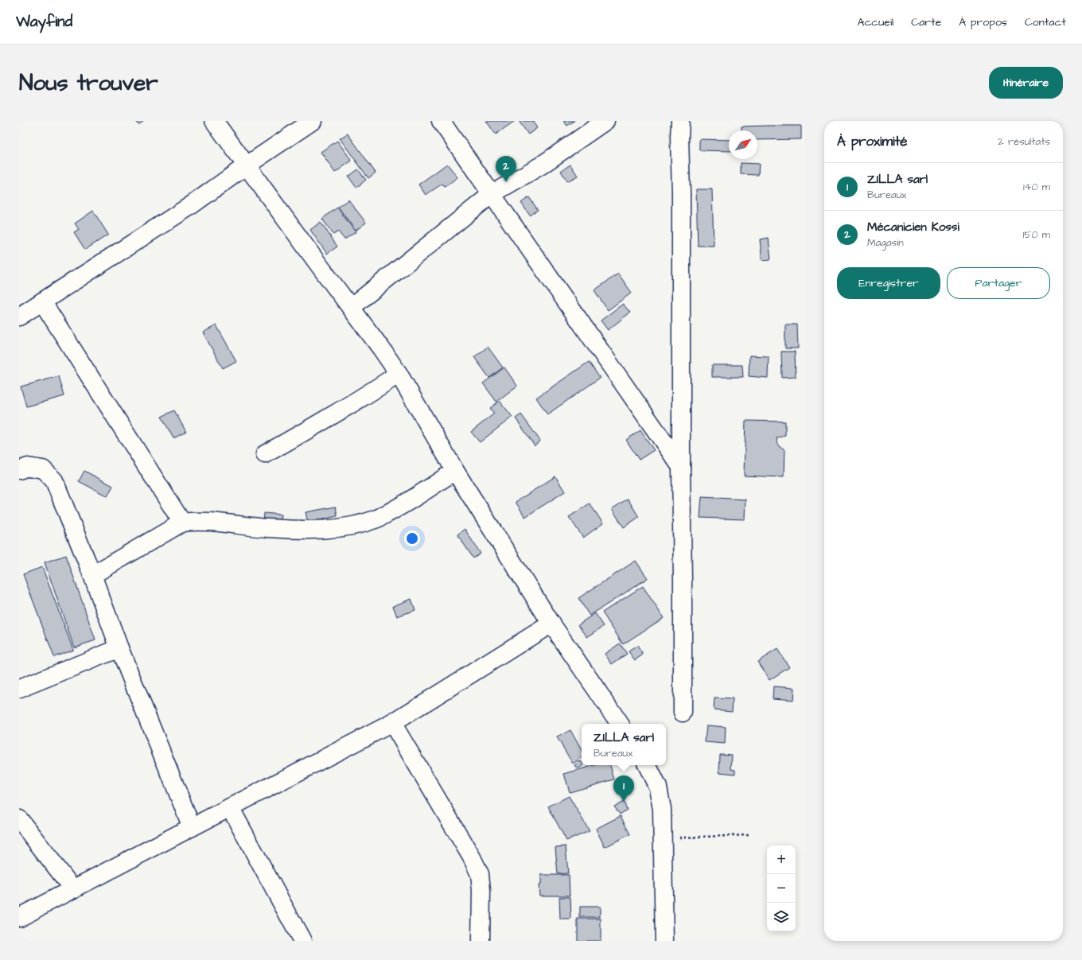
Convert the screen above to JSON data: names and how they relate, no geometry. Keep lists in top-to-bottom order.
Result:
{
  "north": "top right",
  "page": {
    "header": "Wayfind",
    "nav": [
      "Accueil",
      "Carte",
      "À propos",
      "Contact"
    ],
    "buttons": [
      "Itinéraire",
      ["Enregistrer", "Partager"]
    ],
    "title": "Nous trouver",
    "heading": ["À proximité", "2 résultats"],
    "pins": ["2", "1"],
    "list": [
      {
        "mark": "1",
        "name": "ZILLA sarl",
        "note": "Bureaux",
        "value": "140 m"
      },
      {
        "mark": "2",
        "name": "Mécanicien Kossi",
        "note": "Magasin",
        "value": "150 m"
      }
    ],
    "popup": ["ZILLA sarl", "Bureaux"],
    "map_buttons": ["+", "−"]
  }
}
